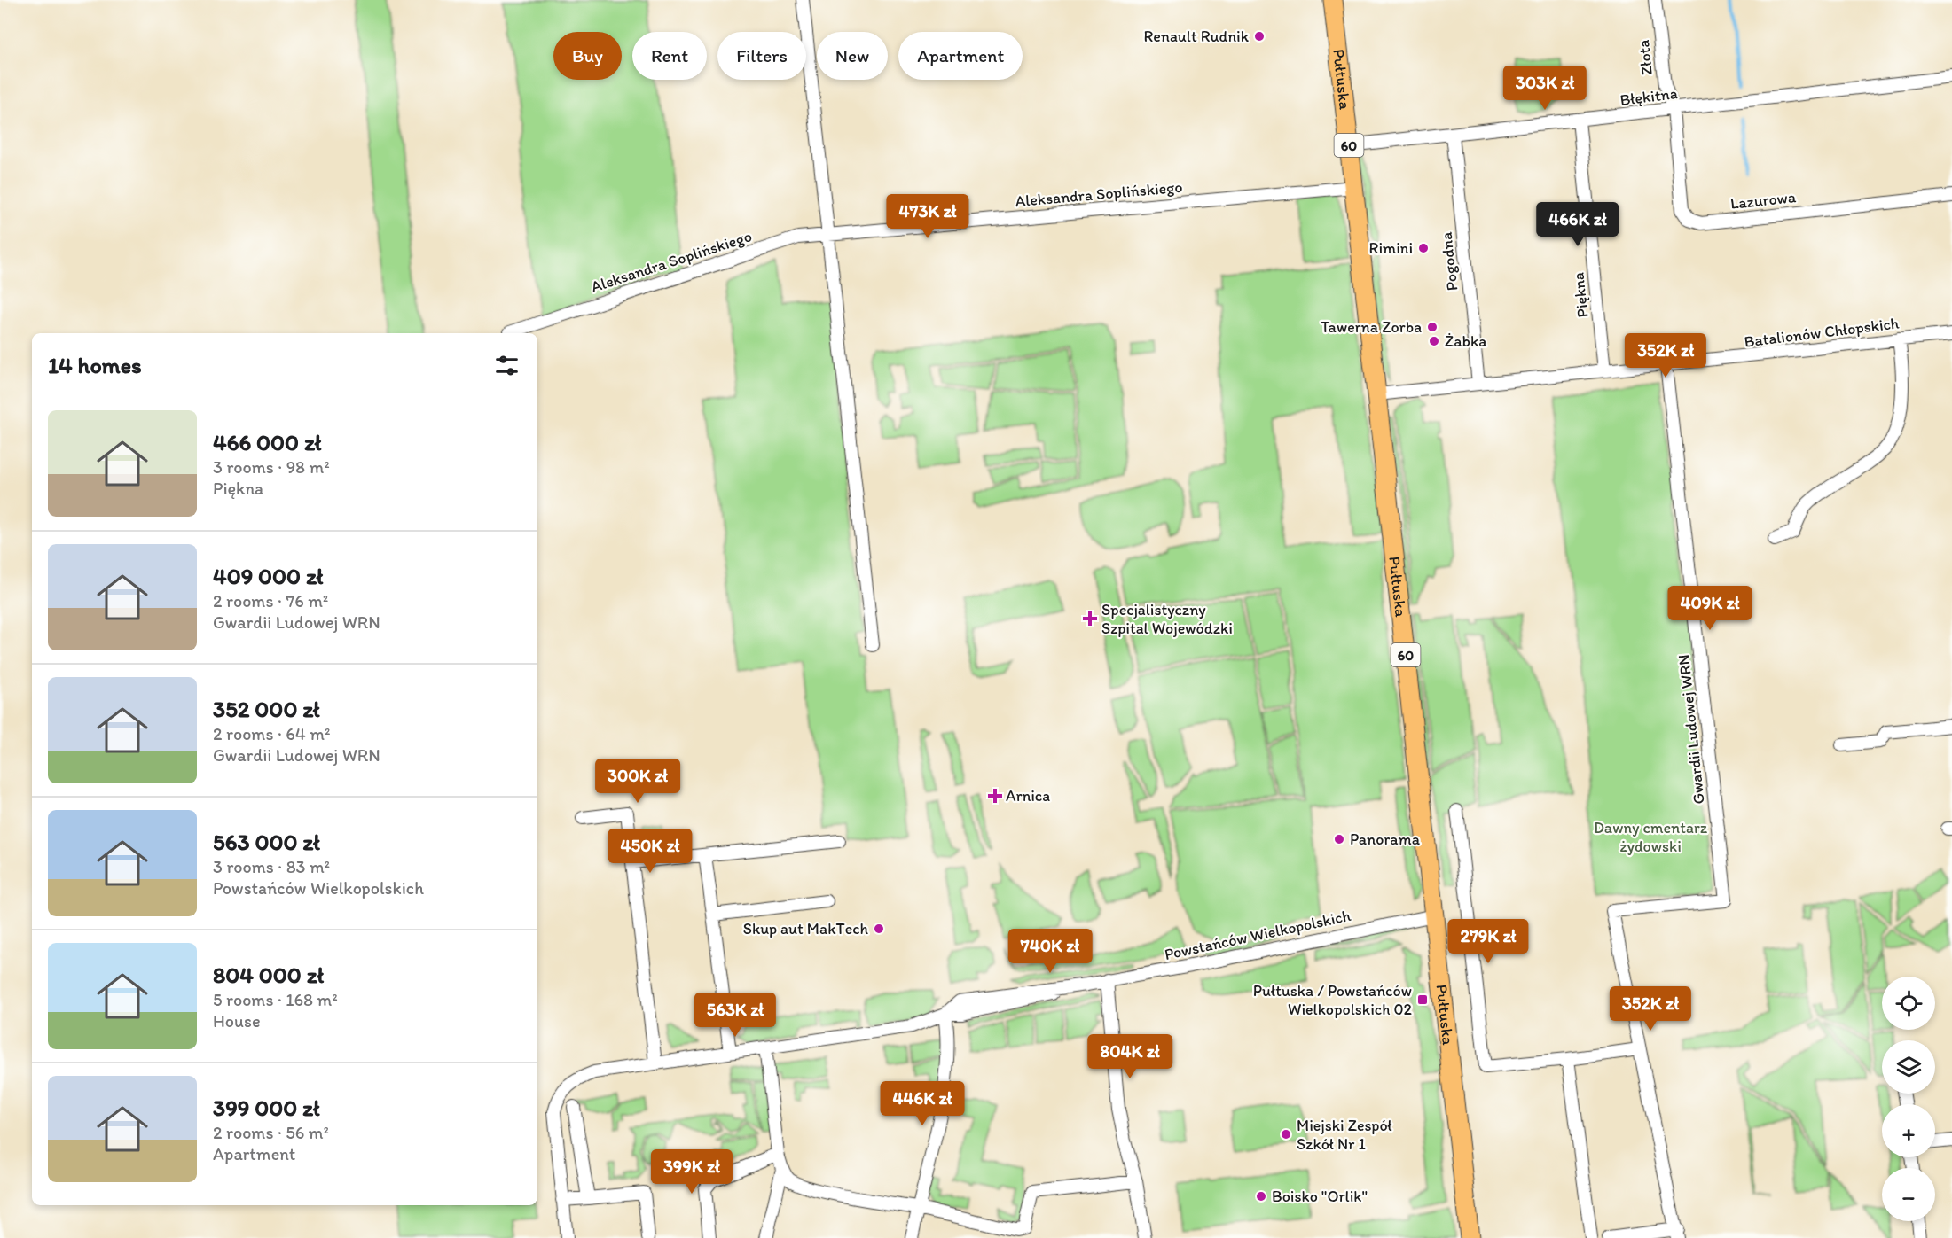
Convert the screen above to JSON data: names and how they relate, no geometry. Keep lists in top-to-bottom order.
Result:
{
  "streets": {
    "main road": ["Pułtuska", "60"],
    "street": [
      "Złota",
      "Błękitna",
      "Aleksandra Soplińskiego",
      "Lazurowa",
      "Pogodna",
      "Piękna",
      "Batalionów Chłopskich",
      "Gwardii Ludowej WRN",
      "Powstańców Wielkopolskich"
    ]
  },
  "crossings": [
    ["Złota", "Błękitna"],
    ["Złota", "Lazurowa"],
    ["Pułtuska", "Błękitna"],
    ["Pułtuska", "Aleksandra Soplińskiego"],
    ["Pułtuska", "Batalionów Chłopskich"],
    ["Pułtuska", "Powstańców Wielkopolskich"],
    ["Błękitna", "Lazurowa"],
    ["Błękitna", "Pogodna"],
    ["Błękitna", "Piękna"],
    ["Pogodna", "Batalionów Chłopskich"],
    ["Piękna", "Batalionów Chłopskich"],
    ["Batalionów Chłopskich", "Gwardii Ludowej WRN"]
  ],
  "parks": ["Dawny cmentarz żydowski"],
  "places": {
    "other": [
      "Renault Rudnik",
      "Rimini",
      "Tawerna Zorba",
      "Żabka",
      "Panorama",
      "Skup aut MakTech",
      "Miejski Zespół Szkół Nr 1",
      "Boisko \"Orlik\""
    ],
    "health": ["Specjalistyczny Szpital Wojewódzki", "Arnica"],
    "transit": ["Pułtuska / Powstańców Wielkopolskich 02"]
  },
  "page": {
    "chip": [
      "Buy",
      "Rent",
      "Filters",
      "New",
      "Apartment"
    ],
    "price": [
      "303K zł",
      "473K zł",
      "466K zł",
      "352K zł",
      "409K zł",
      "300K zł",
      "450K zł",
      "279K zł",
      "740K zł",
      "352K zł",
      "563K zł",
      "804K zł",
      "446K zł",
      "399K zł"
    ],
    "heading": "14 homes",
    "list": [
      {
        "name": "466 000 zł",
        "note": "3 rooms · 98 m² · Piękna"
      },
      {
        "name": "409 000 zł",
        "note": "2 rooms · 76 m² · Gwardii Ludowej WRN"
      },
      {
        "name": "352 000 zł",
        "note": "2 rooms · 64 m² · Gwardii Ludowej WRN"
      },
      {
        "name": "563 000 zł",
        "note": "3 rooms · 83 m² · Powstańców Wielkopolskich"
      },
      {
        "name": "804 000 zł",
        "note": "5 rooms · 168 m² · House"
      },
      {
        "name": "399 000 zł",
        "note": "2 rooms · 56 m² · Apartment"
      }
    ],
    "map_buttons": ["+", "−"]
  }
}
